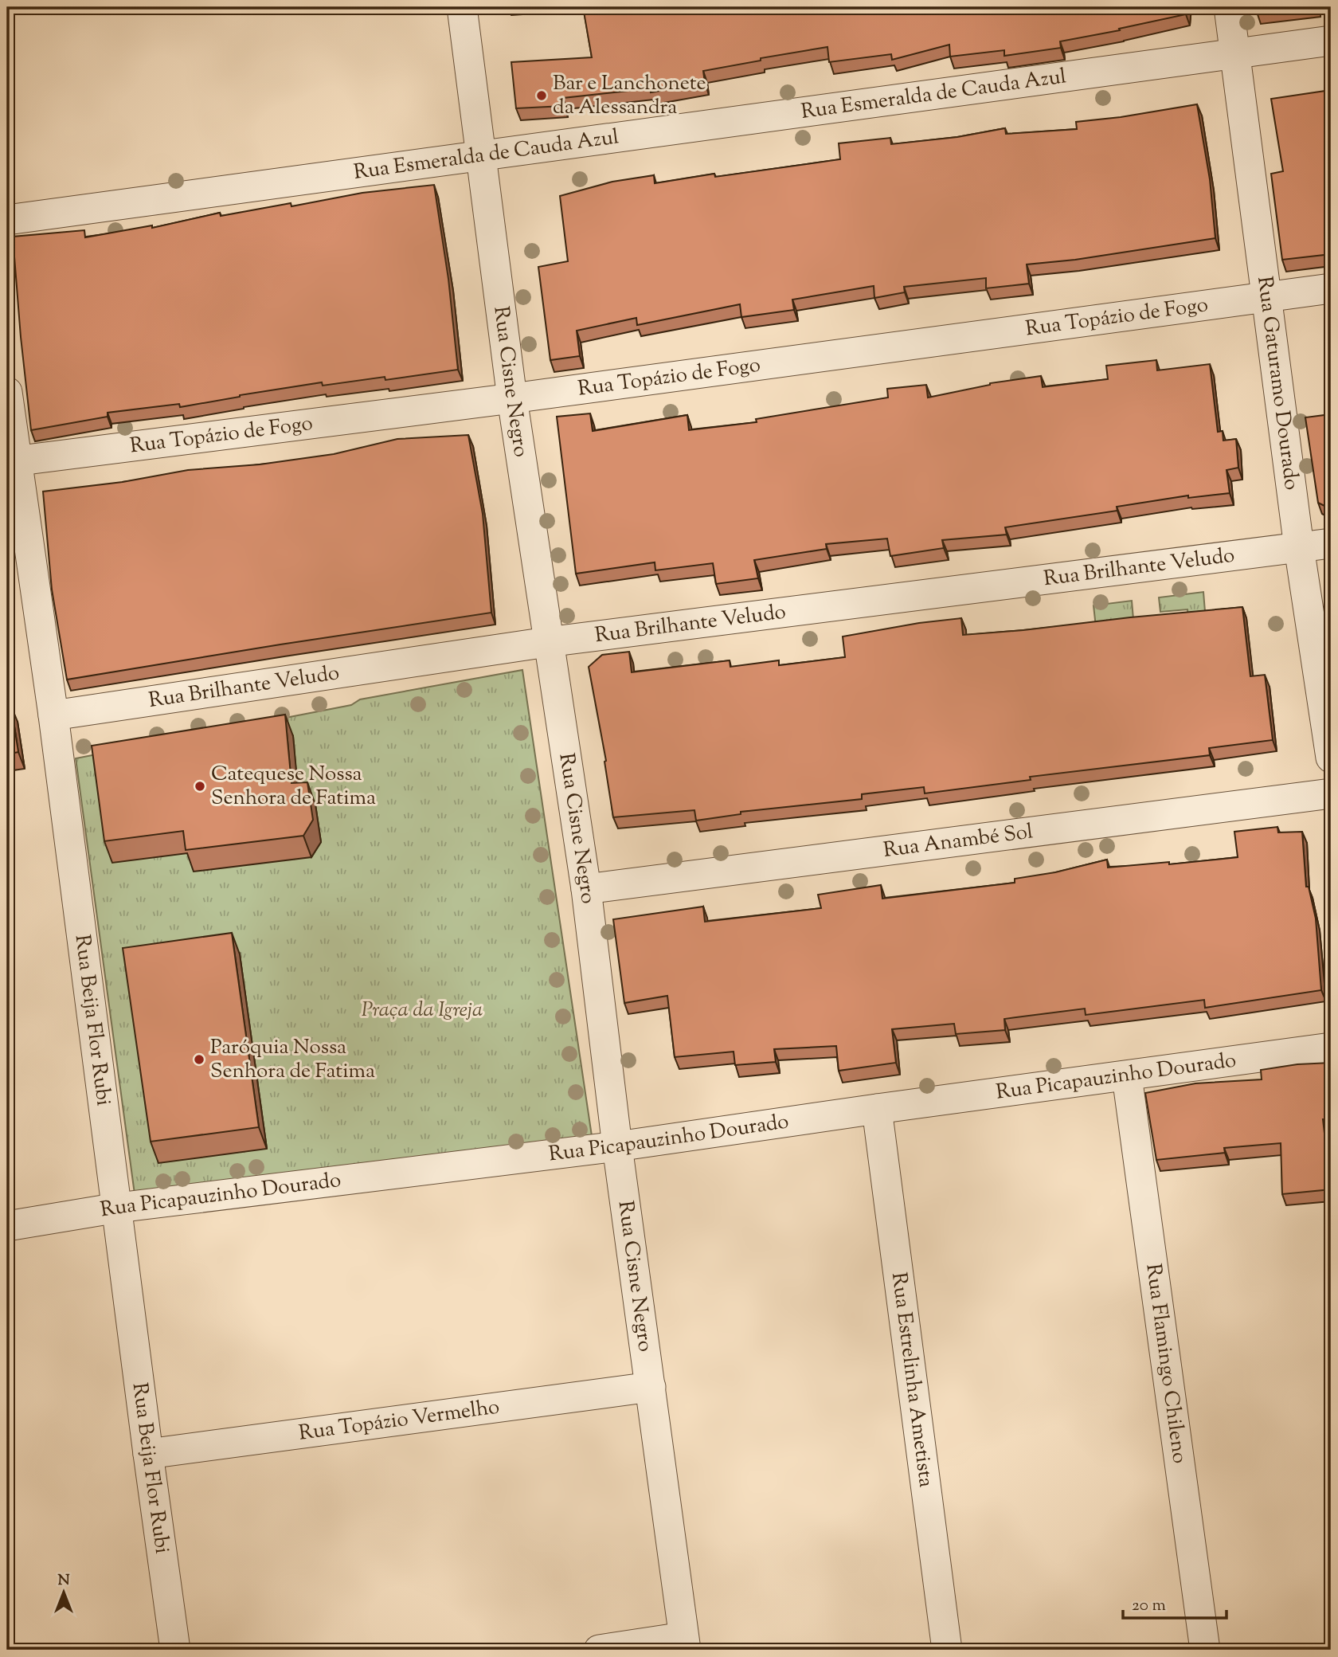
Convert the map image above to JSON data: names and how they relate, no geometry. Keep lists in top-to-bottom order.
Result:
{
  "streets": {
    "street": [
      "Rua Esmeralda de Cauda Azul",
      "Rua Topázio de Fogo",
      "Rua Cisne Negro",
      "Rua Gaturamo Dourado",
      "Rua Brilhante Veludo",
      "Rua Anambé Sol",
      "Rua Beija Flor Rubi",
      "Rua Picapauzinho Dourado",
      "Rua Flamingo Chileno",
      "Rua Estrelinha Ametista",
      "Rua Topázio Vermelho"
    ]
  },
  "crossings": [
    ["Rua Esmeralda de Cauda Azul", "Rua Cisne Negro"],
    ["Rua Esmeralda de Cauda Azul", "Rua Gaturamo Dourado"],
    ["Rua Topázio de Fogo", "Rua Cisne Negro"],
    ["Rua Topázio de Fogo", "Rua Gaturamo Dourado"],
    ["Rua Topázio de Fogo", "Rua Beija Flor Rubi"],
    ["Rua Cisne Negro", "Rua Brilhante Veludo"],
    ["Rua Cisne Negro", "Rua Anambé Sol"],
    ["Rua Cisne Negro", "Rua Picapauzinho Dourado"],
    ["Rua Cisne Negro", "Rua Topázio Vermelho"],
    ["Rua Gaturamo Dourado", "Rua Brilhante Veludo"],
    ["Rua Brilhante Veludo", "Rua Beija Flor Rubi"],
    ["Rua Beija Flor Rubi", "Rua Picapauzinho Dourado"],
    ["Rua Beija Flor Rubi", "Rua Topázio Vermelho"],
    ["Rua Picapauzinho Dourado", "Rua Flamingo Chileno"],
    ["Rua Picapauzinho Dourado", "Rua Estrelinha Ametista"]
  ],
  "parks": ["Praça da Igreja"],
  "places": ["Bar e Lanchonete da Alessandra", "Catequese Nossa Senhora de Fatima", "Paróquia Nossa Senhora de Fatima"],
  "scale_bar": "20 m",
  "north": "top"
}
